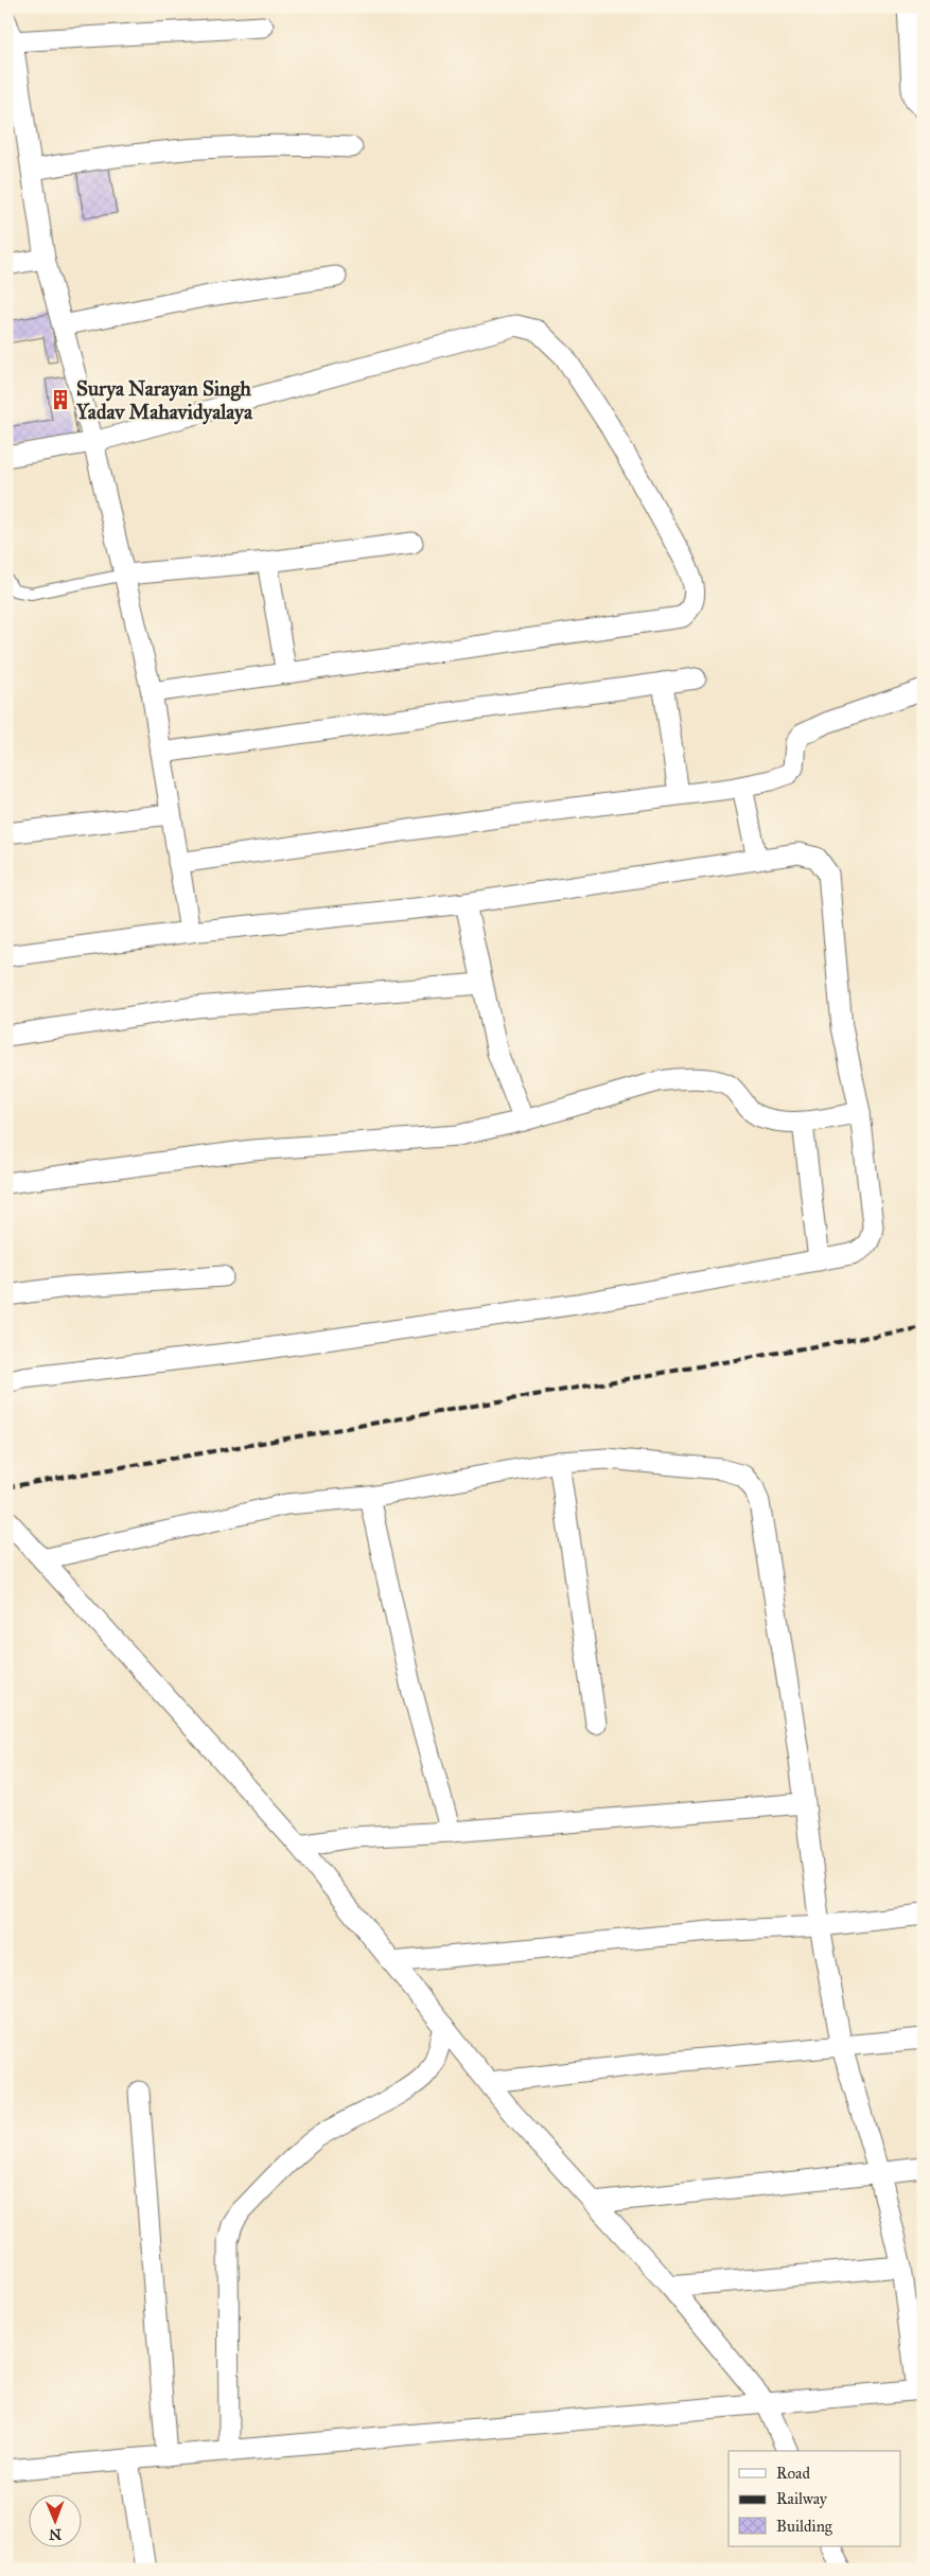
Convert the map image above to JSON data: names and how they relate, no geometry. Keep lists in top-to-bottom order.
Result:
{
  "places": {
    "building": ["Surya Narayan Singh Yadav Mahavidyalaya"]
  },
  "legend": ["Road", "Railway", "Building"],
  "north": "bottom"
}
